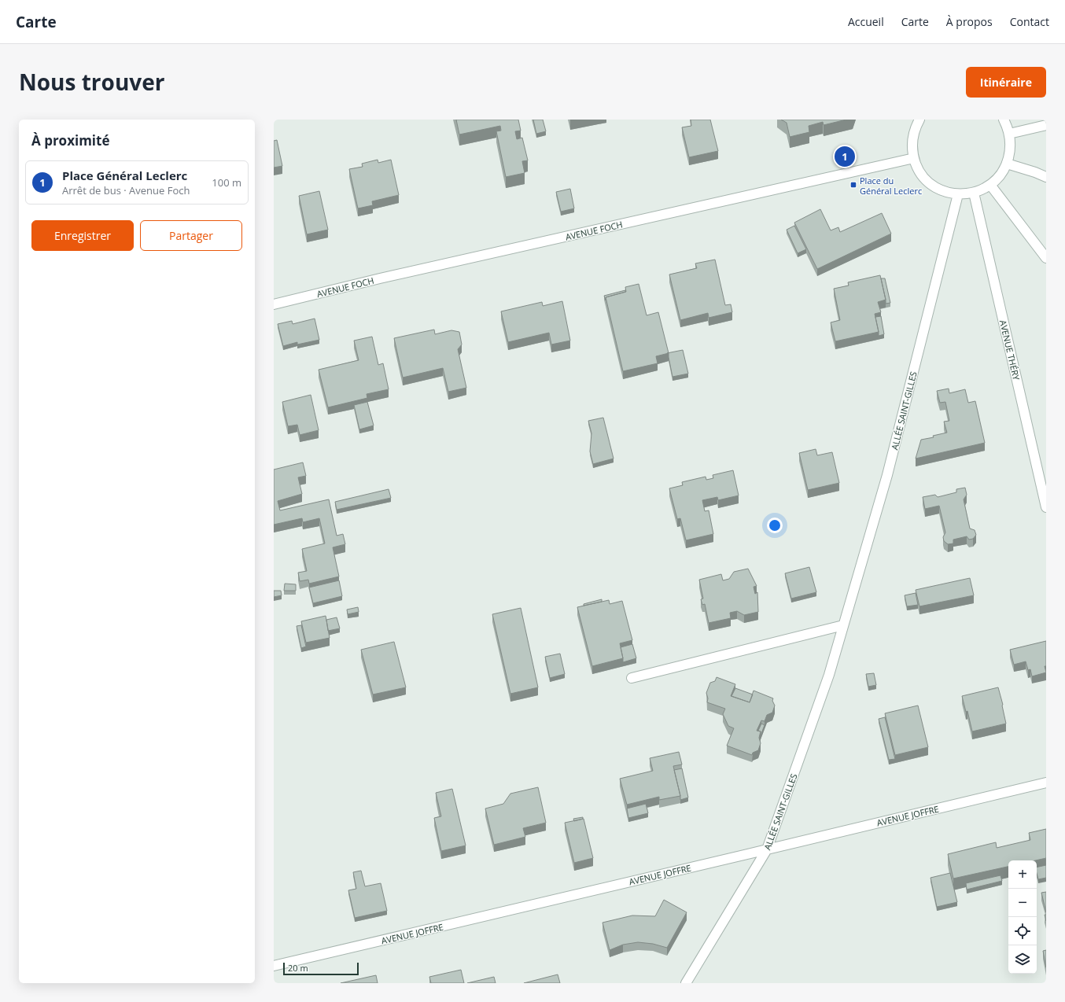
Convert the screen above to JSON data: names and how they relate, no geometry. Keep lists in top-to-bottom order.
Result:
{
  "streets": {
    "street": [
      "AVENUE FOCH",
      "AVENUE THÉRY",
      "ALLÉE SAINT-GILLES",
      "AVENUE JOFFRE"
    ]
  },
  "crossings": [
    ["ALLÉE SAINT-GILLES", "AVENUE JOFFRE"]
  ],
  "places": {
    "transit": ["Place du Général Leclerc"]
  },
  "scale_bar": "20 m",
  "page": {
    "header": "Carte",
    "nav": [
      "Accueil",
      "Carte",
      "À propos",
      "Contact"
    ],
    "title": "Nous trouver",
    "buttons": [
      "Itinéraire",
      ["Enregistrer", "Partager"]
    ],
    "heading": "À proximité",
    "pins": "1",
    "list": [
      {
        "mark": "1",
        "name": "Place Général Leclerc",
        "note": "Arrêt de bus · Avenue Foch",
        "value": "100 m"
      }
    ],
    "map_buttons": ["+", "−"],
    "scale": "20 m"
  }
}
